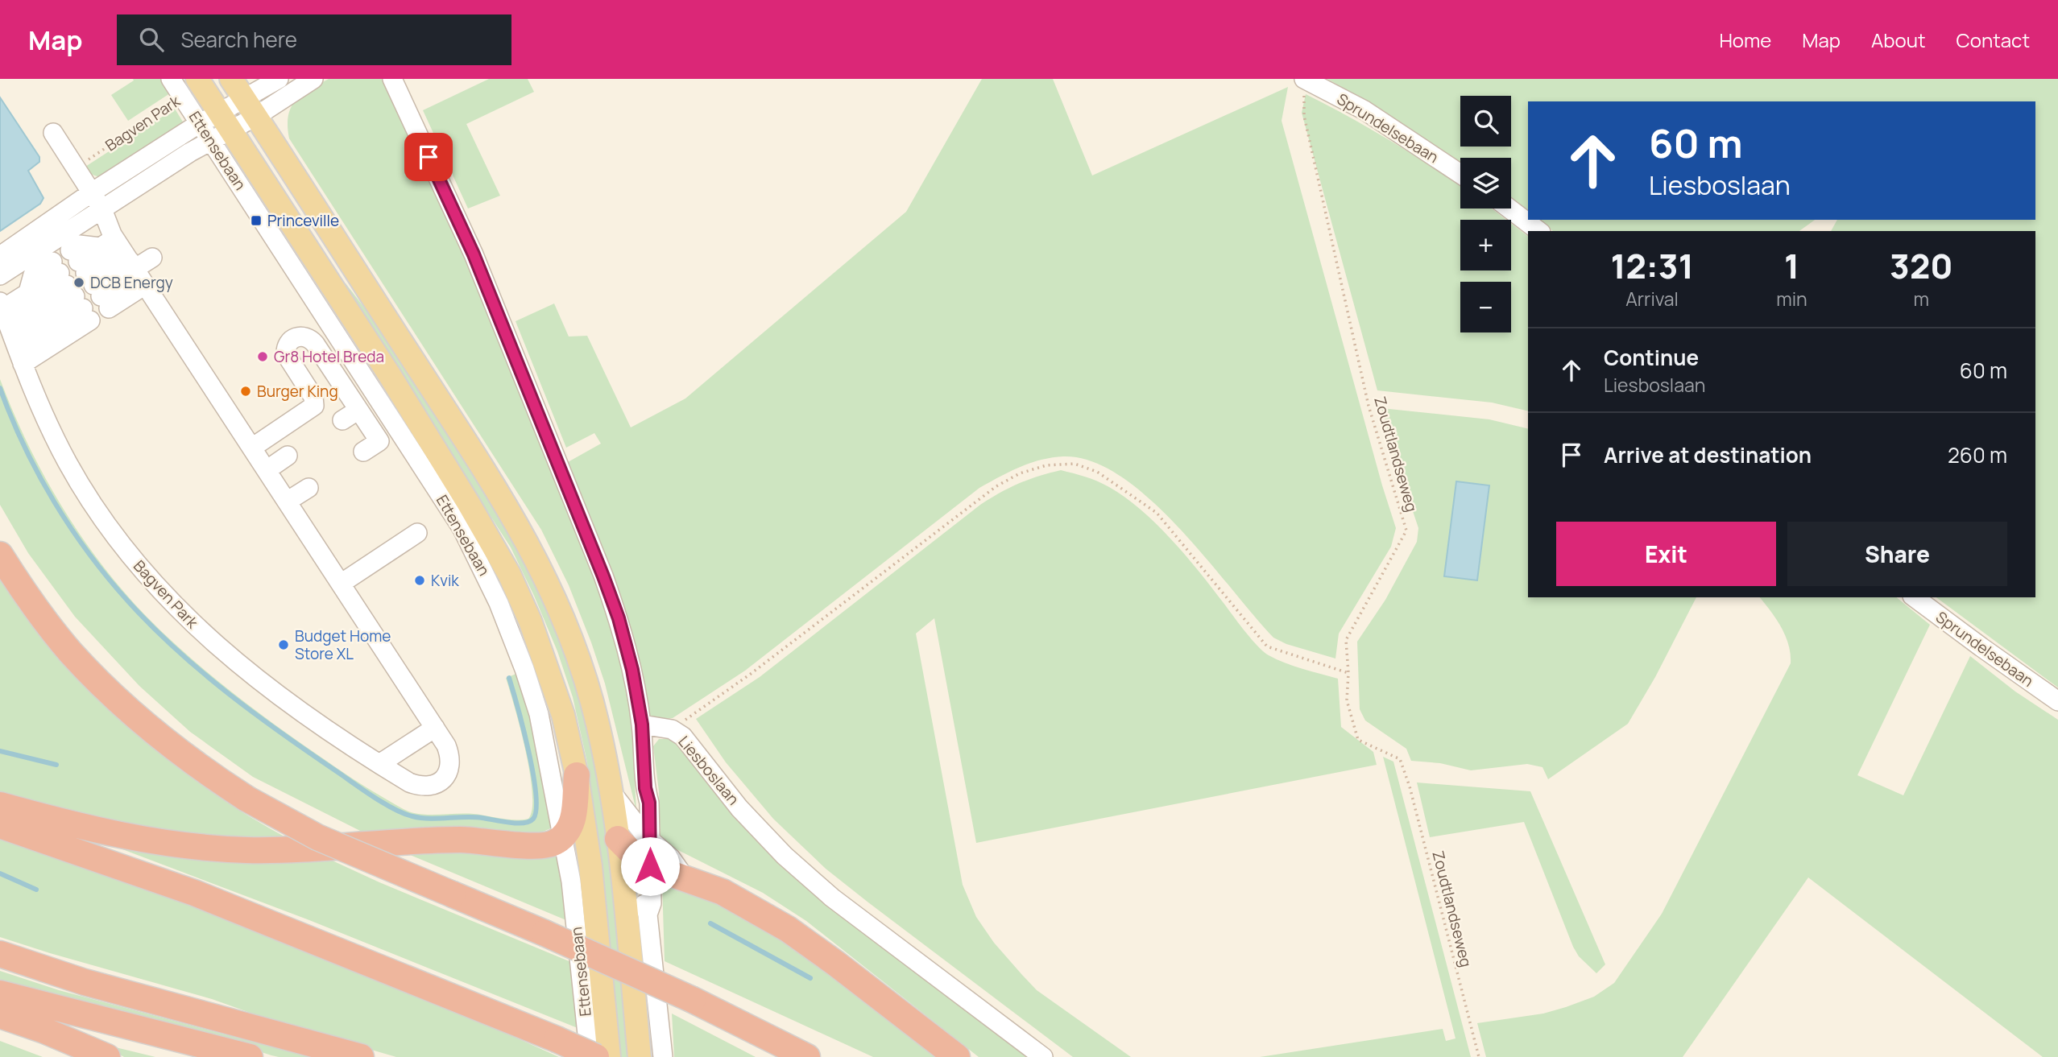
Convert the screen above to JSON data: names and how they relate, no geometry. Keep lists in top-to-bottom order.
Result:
{
  "streets": {
    "main road": ["Ettensebaan"],
    "street": ["Bagven Park", "Sprundelsebaan", "Liesboslaan"],
    "path": ["Zoudtlandseweg"]
  },
  "crossings": [
    ["Bagven Park", "Ettensebaan"],
    ["Sprundelsebaan", "Zoudtlandseweg"]
  ],
  "places": {
    "transit": ["Princeville"],
    "other": [
      "DCB Energy",
      "Gr8 Hotel Breda",
      "Burger King",
      "Kvik",
      "Budget Home Store XL"
    ]
  },
  "page": {
    "header": "Map",
    "search": "Search here",
    "nav": [
      "Home",
      "Map",
      "About",
      "Contact"
    ],
    "map_buttons": ["+", "−"],
    "turn": ["60 m", "Liesboslaan"],
    "eta": [
      "12:31",
      "Arrival",
      "1",
      "min",
      "320",
      "m"
    ],
    "list": [
      {
        "name": "Continue",
        "note": "Liesboslaan",
        "value": "60 m"
      },
      {
        "name": "Arrive at destination",
        "value": "260 m"
      }
    ],
    "buttons": ["Exit", "Share"]
  }
}
